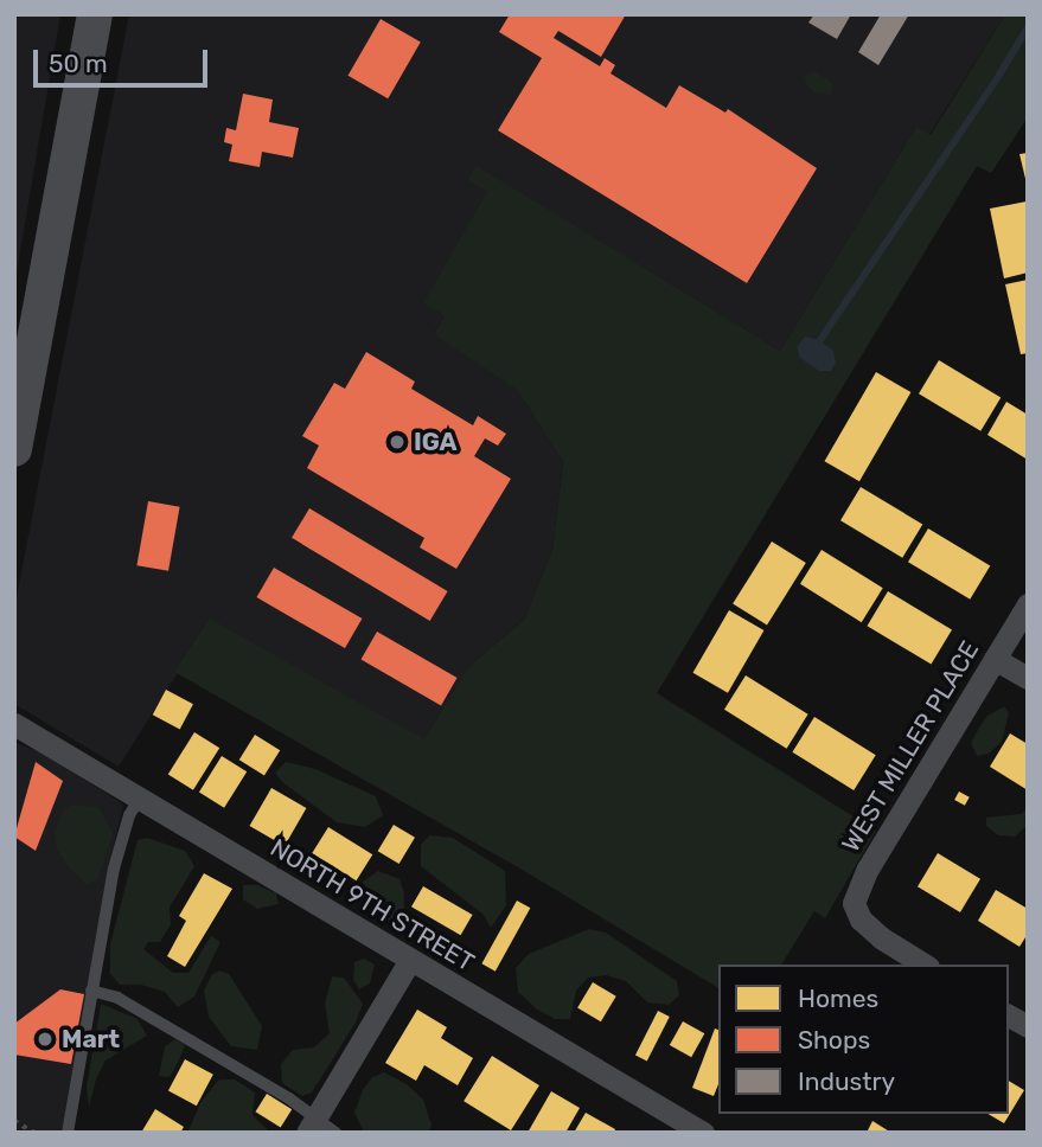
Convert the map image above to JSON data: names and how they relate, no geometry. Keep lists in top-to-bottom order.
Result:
{
  "streets": {
    "street": ["WEST MILLER PLACE", "NORTH 9TH STREET"]
  },
  "places": ["IGA", "Mart"],
  "legend": ["Homes", "Shops", "Industry"],
  "scale_bar": "50 m"
}
